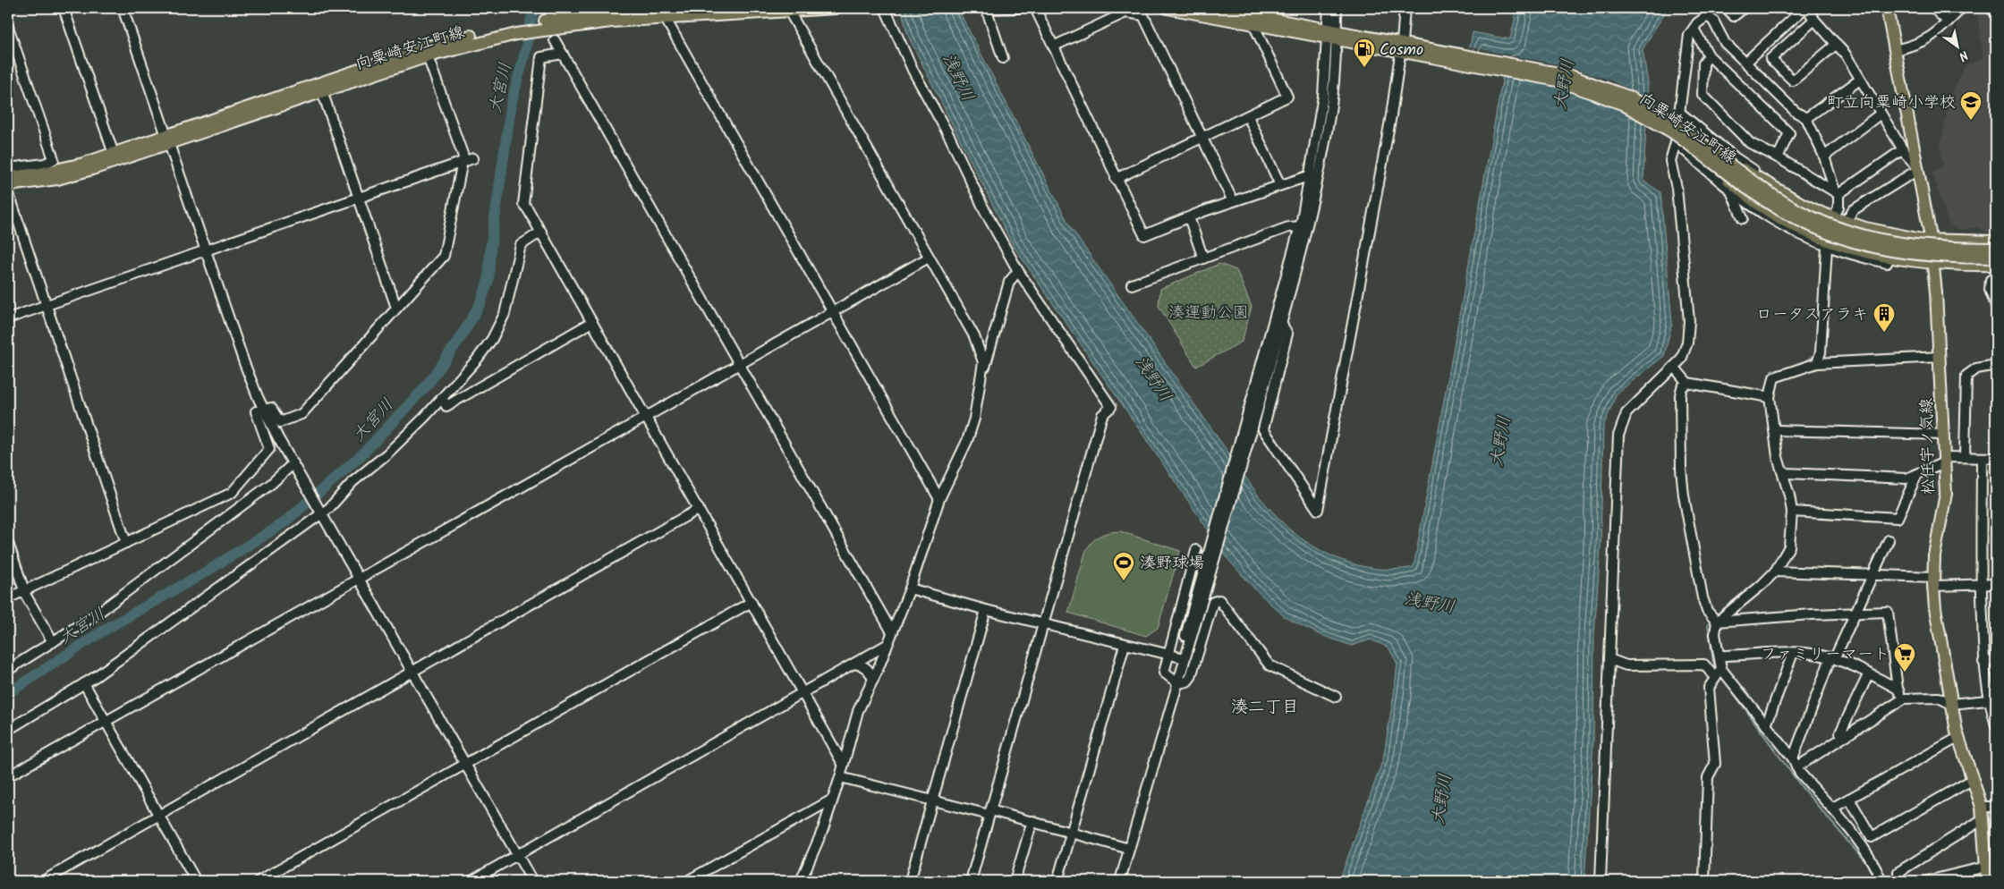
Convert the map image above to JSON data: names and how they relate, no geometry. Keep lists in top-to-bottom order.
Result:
{
  "streets": {
    "main road": ["向粟崎安江町線", "松任宇ノ気線"]
  },
  "districts": ["湊二丁目"],
  "water": ["浅野川", "大野川", "大宮川"],
  "parks": ["湊運動公園"],
  "places": {
    "fuel station": ["Cosmo"],
    "school or university": ["町立向粟崎小学校"],
    "building": ["ロータスアラキ"],
    "sports": ["湊野球場"],
    "supermarket": ["ファミリーマート"]
  },
  "north": "bottom right"
}
